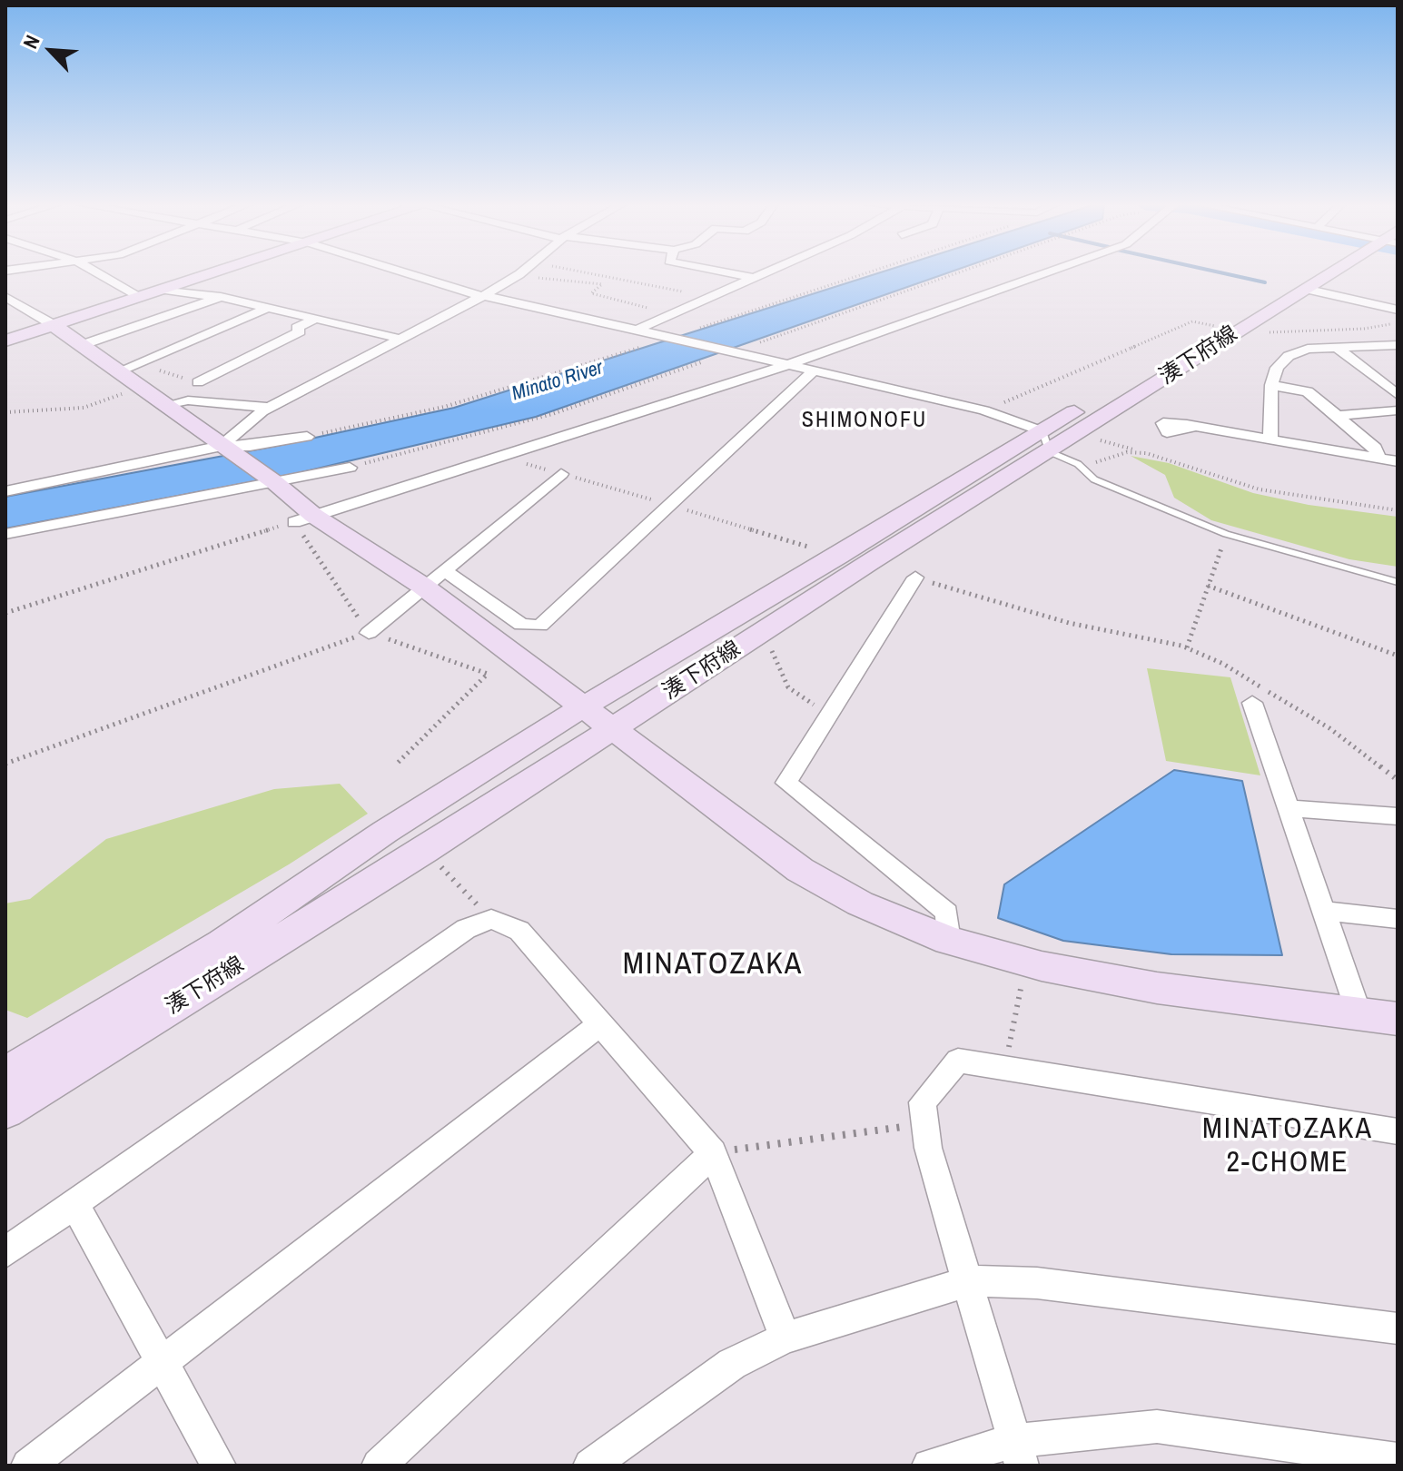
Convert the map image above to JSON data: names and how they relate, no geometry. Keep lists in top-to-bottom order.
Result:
{
  "streets": {
    "main road": ["湊下府線"]
  },
  "districts": ["SHIMONOFU", "MINATOZAKA", "MINATOZAKA 2-CHOME"],
  "water": ["Minato River"],
  "north": "top left"
}
